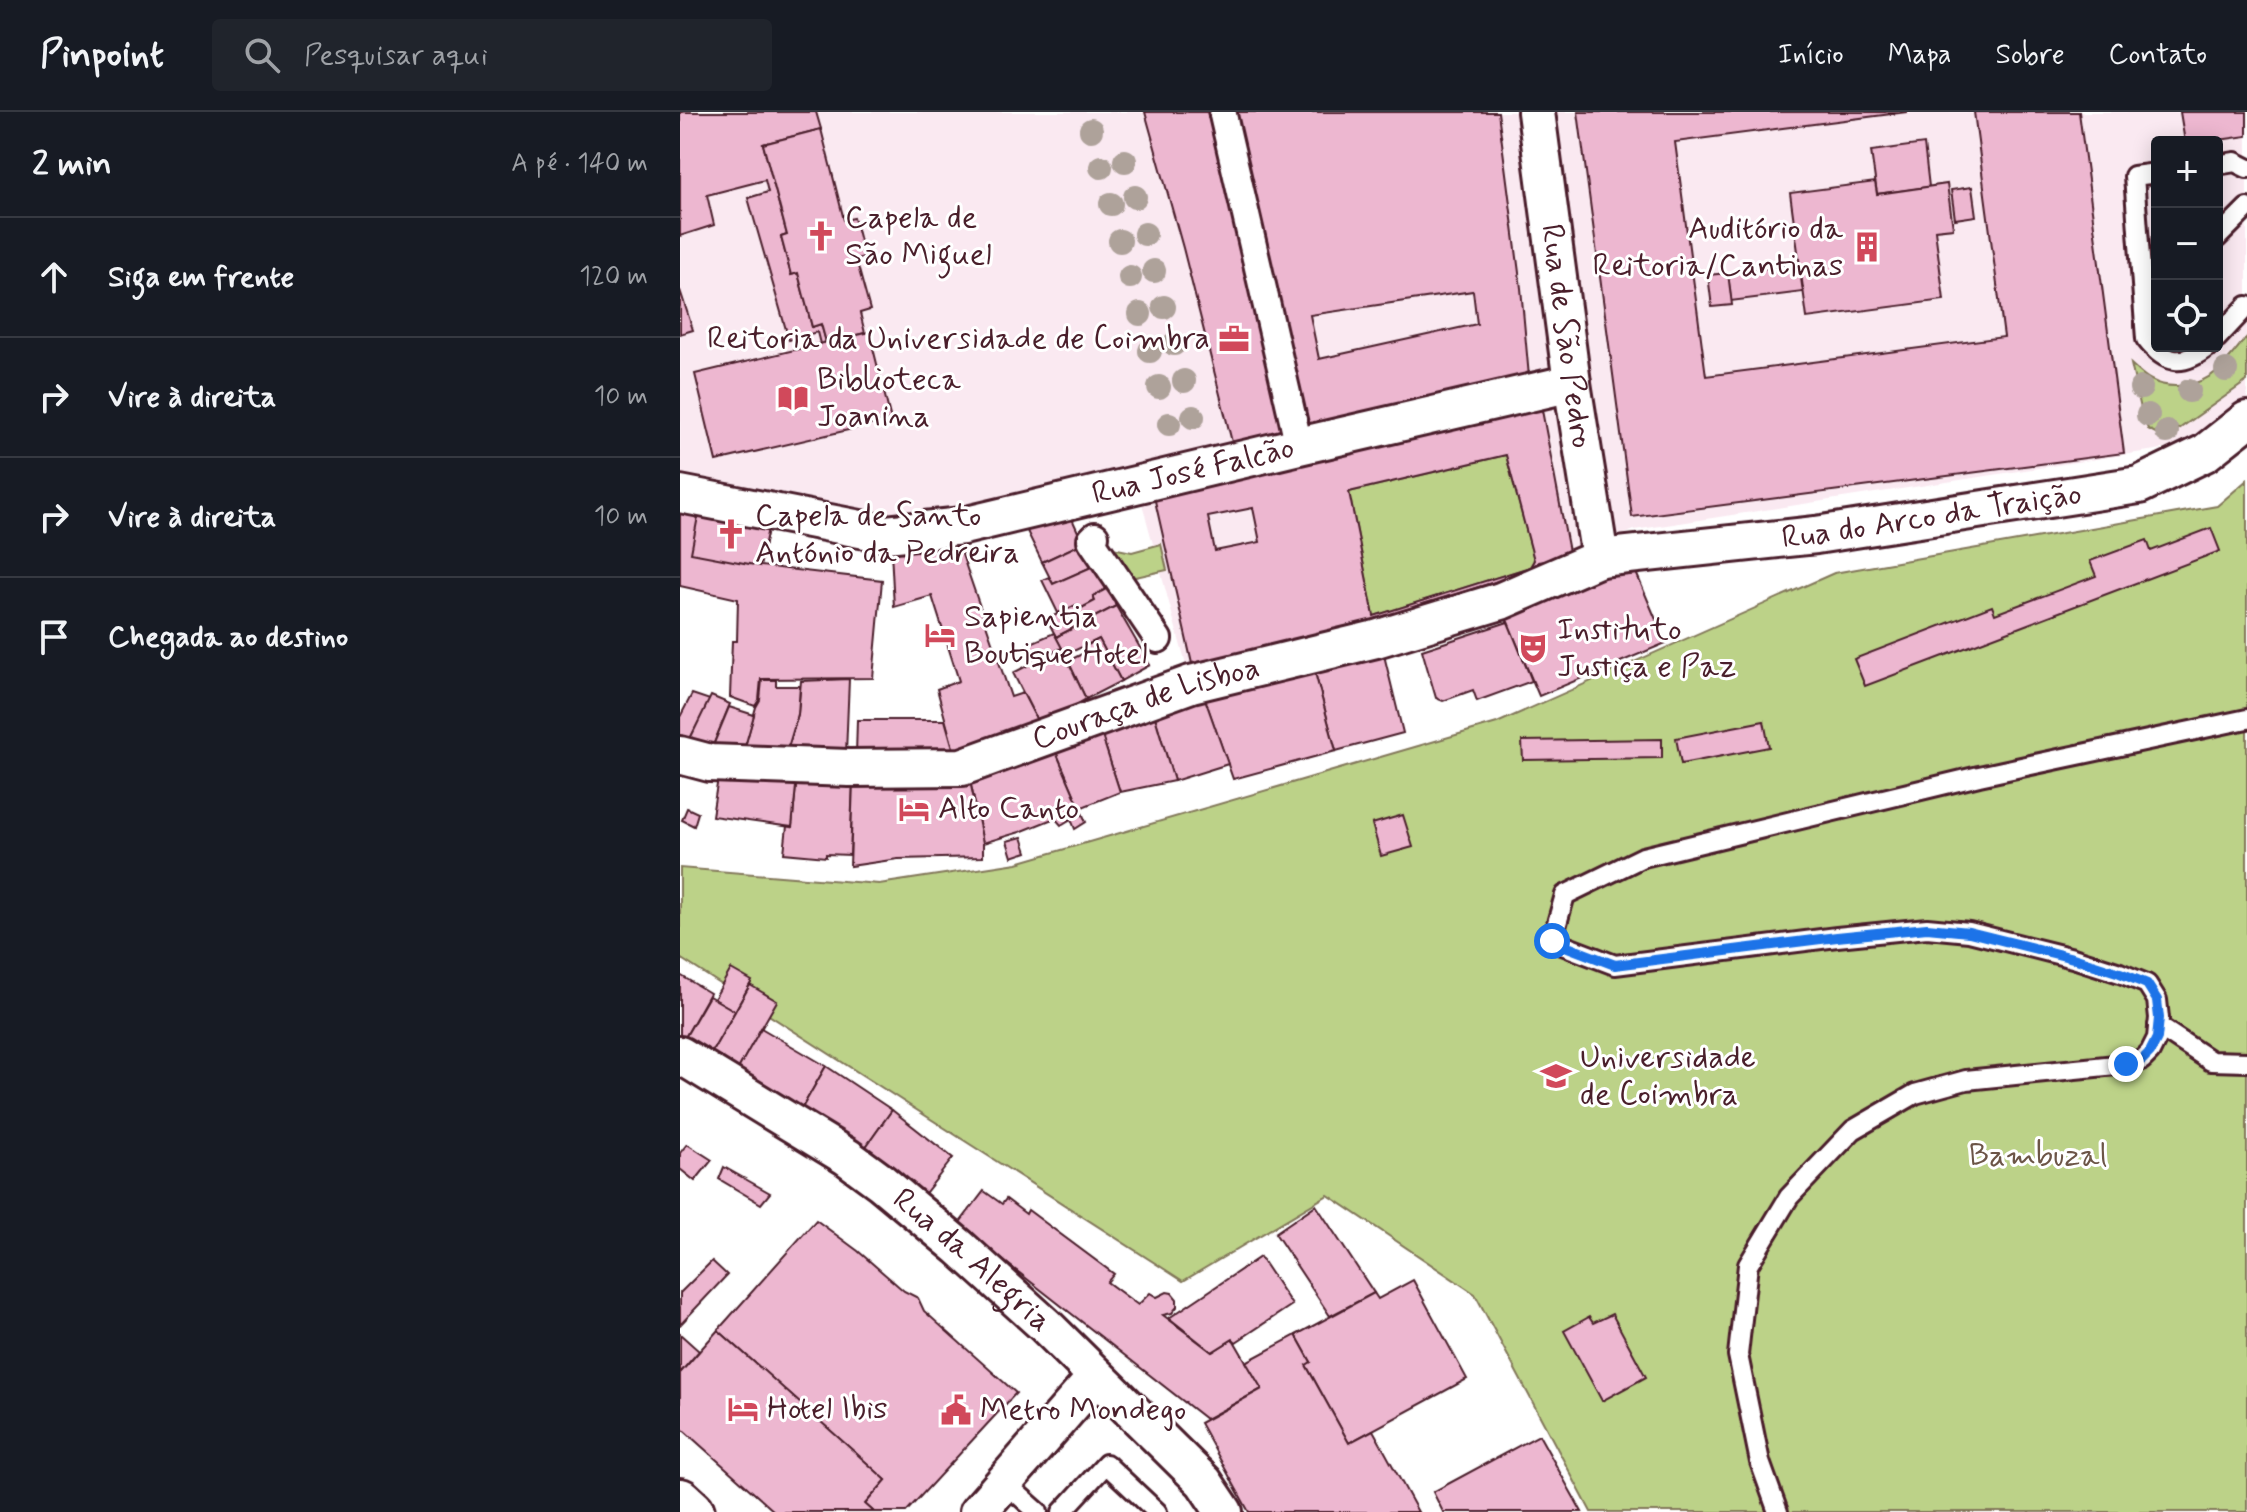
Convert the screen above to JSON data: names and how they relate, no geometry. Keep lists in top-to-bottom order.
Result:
{
  "streets": {
    "street": [
      "Rua de São Pedro",
      "Rua José Falcão",
      "Rua do Arco da Traição",
      "Couraça de Lisboa",
      "Rua da Alegria"
    ]
  },
  "crossings": [
    ["Rua de São Pedro", "Rua José Falcão"],
    ["Rua de São Pedro", "Rua do Arco da Traição"],
    ["Rua de São Pedro", "Couraça de Lisboa"],
    ["Rua do Arco da Traição", "Couraça de Lisboa"]
  ],
  "parks": ["Bambuzal"],
  "places": {
    "church": ["Capela de São Miguel", "Capela de Santo António da Pedreira"],
    "building": ["Auditório da Reitoria/Cantinas"],
    "office": ["Reitoria da Universidade de Coimbra"],
    "library": ["Biblioteca Joanina"],
    "hotel": ["Sapientia Boutique Hotel", "Alto Canto", "Hotel Ibis"],
    "theatre": ["Instituto Justiça e Paz"],
    "school or university": ["Universidade de Coimbra"],
    "public building": ["Metro Mondego"]
  },
  "page": {
    "header": "Pinpoint",
    "search": "Pesquisar aqui",
    "nav": [
      "Início",
      "Mapa",
      "Sobre",
      "Contato"
    ],
    "heading": ["2 min", "A pé · 140 m"],
    "map_buttons": ["+", "−"],
    "list": [
      ["Siga em frente", "120 m"],
      ["Vire à direita", "10 m"],
      ["Vire à direita", "10 m"],
      "Chegada ao destino"
    ]
  }
}
